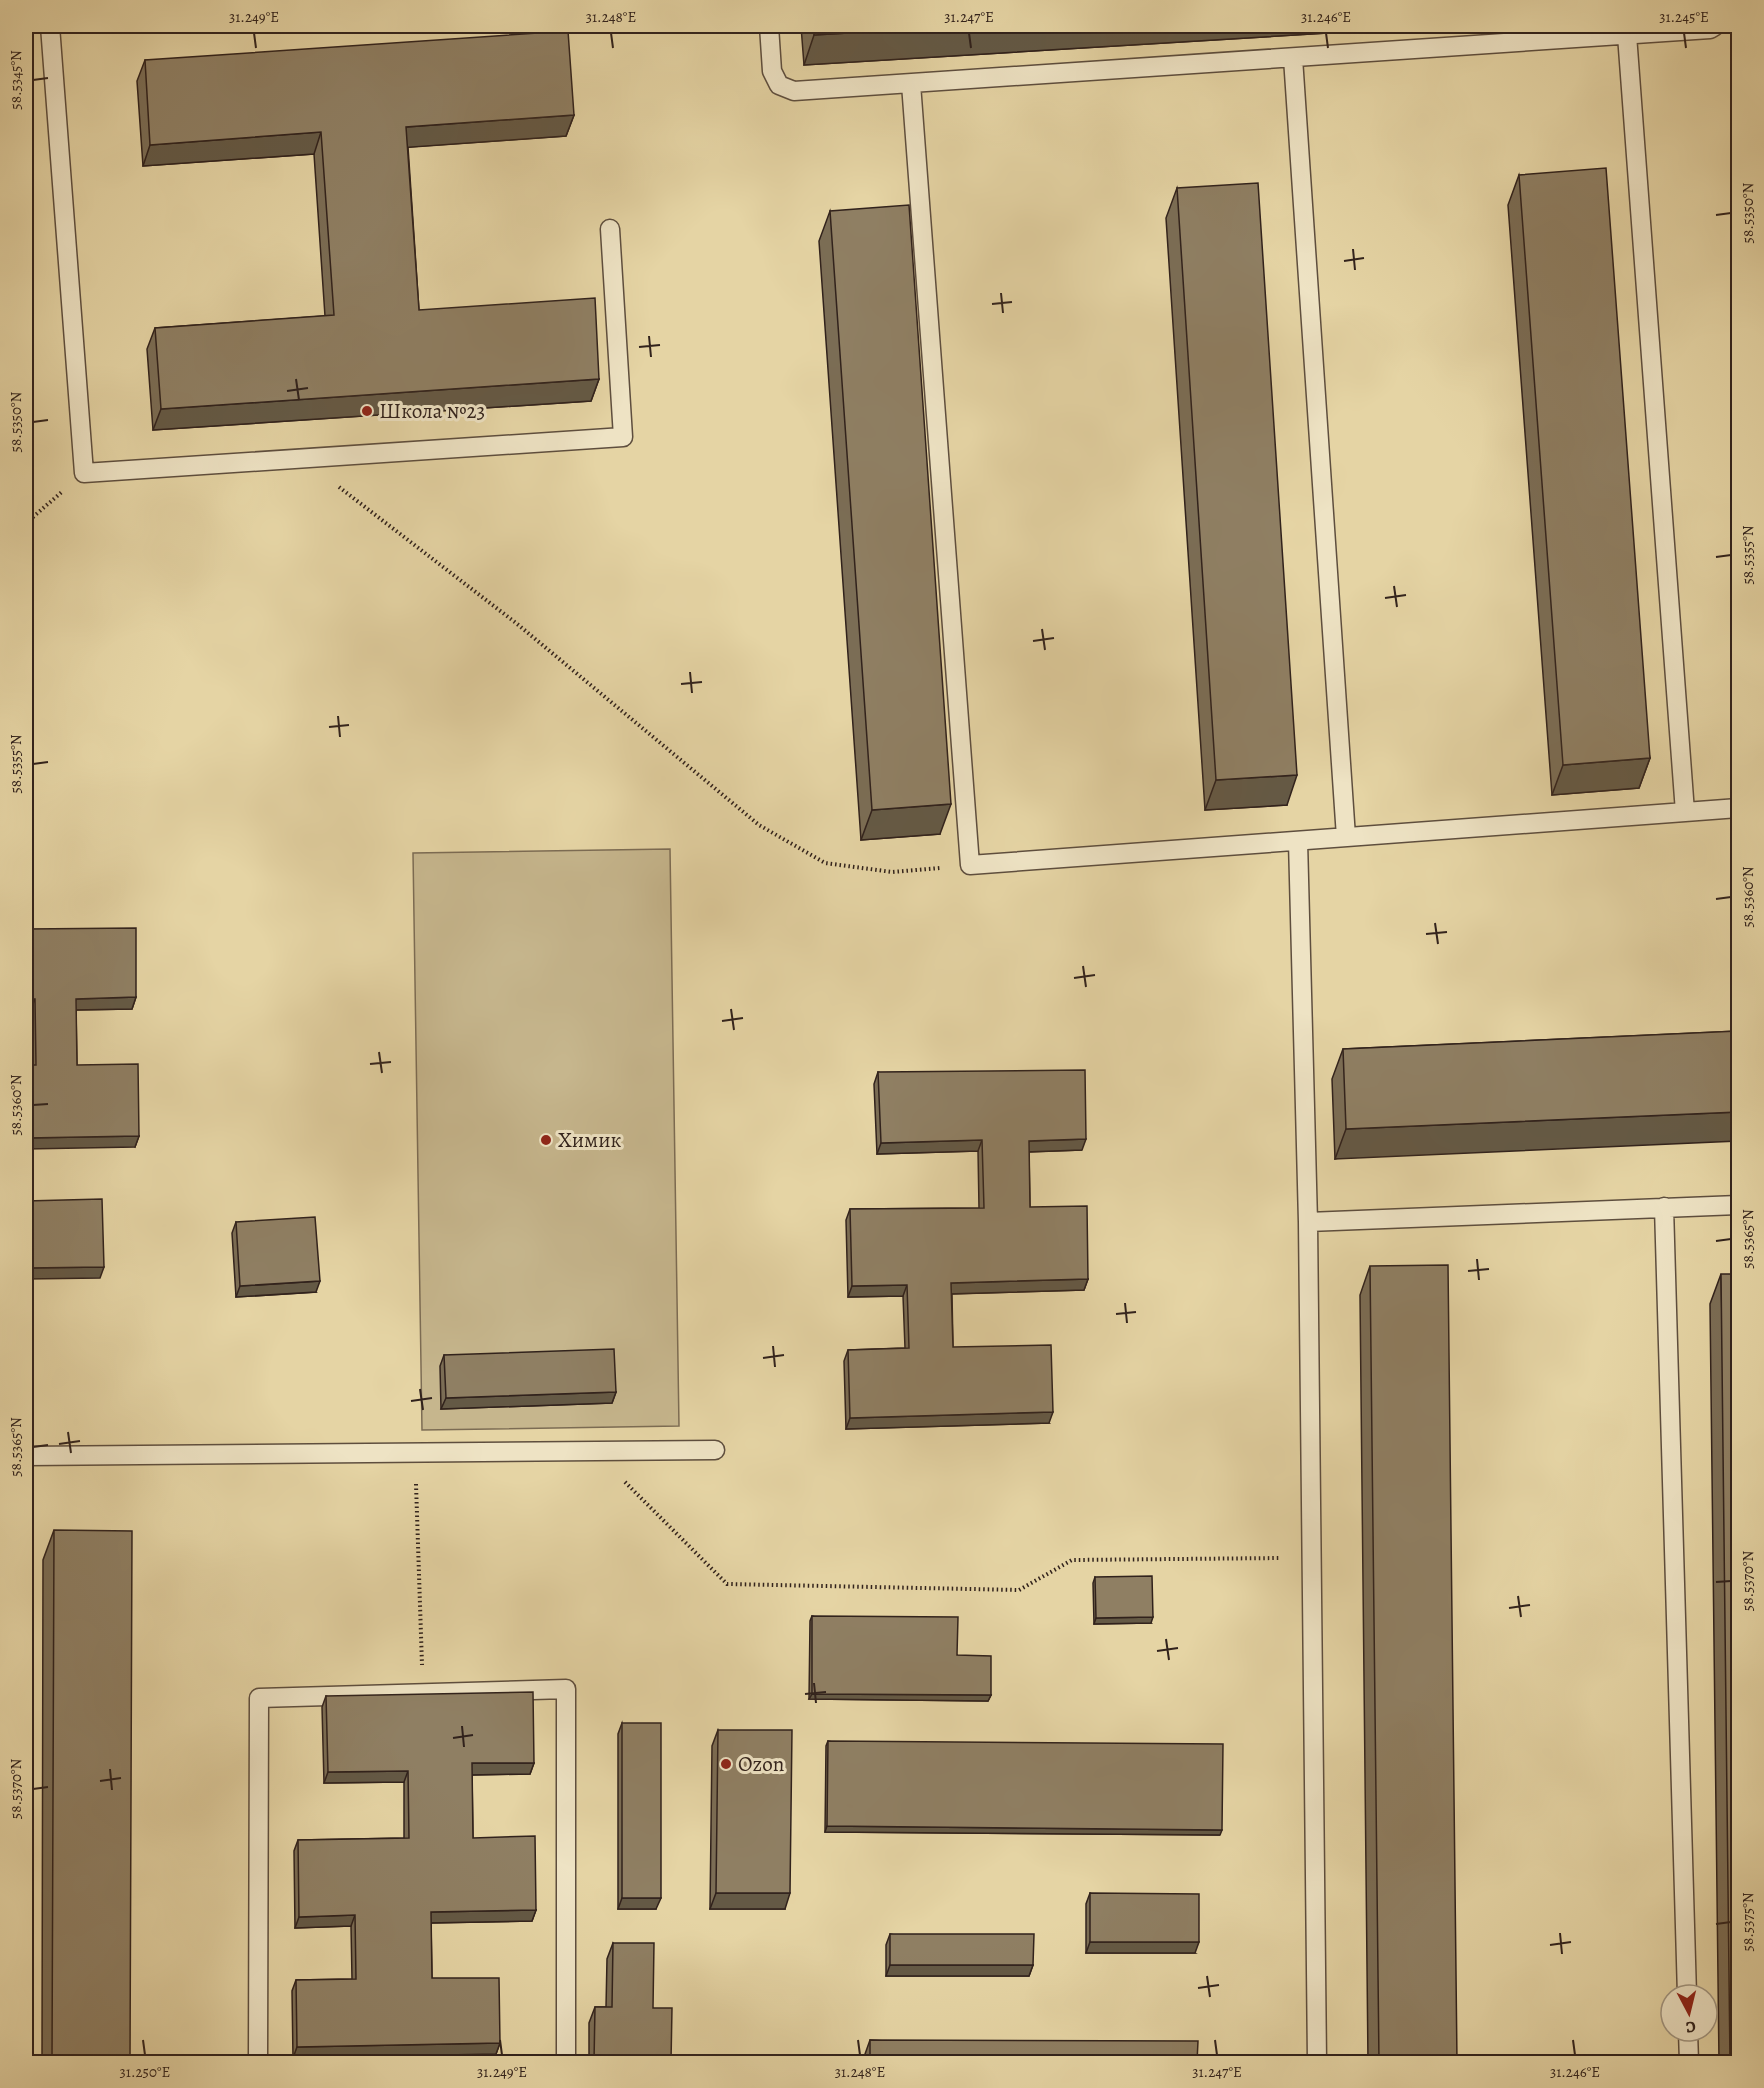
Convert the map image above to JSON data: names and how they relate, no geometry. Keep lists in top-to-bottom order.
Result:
{
  "places": ["Школа №23", "Химик", "Ozon"],
  "north": "bottom",
  "coordinates": [
    "31.249°E",
    "31.248°E",
    "31.247°E",
    "31.246°E",
    "31.245°E",
    "58.5345°N",
    "58.5350°N",
    "58.5355°N",
    "58.5360°N",
    "58.5365°N",
    "58.5370°N",
    "58.5375°N",
    "31.250°E"
  ]
}
